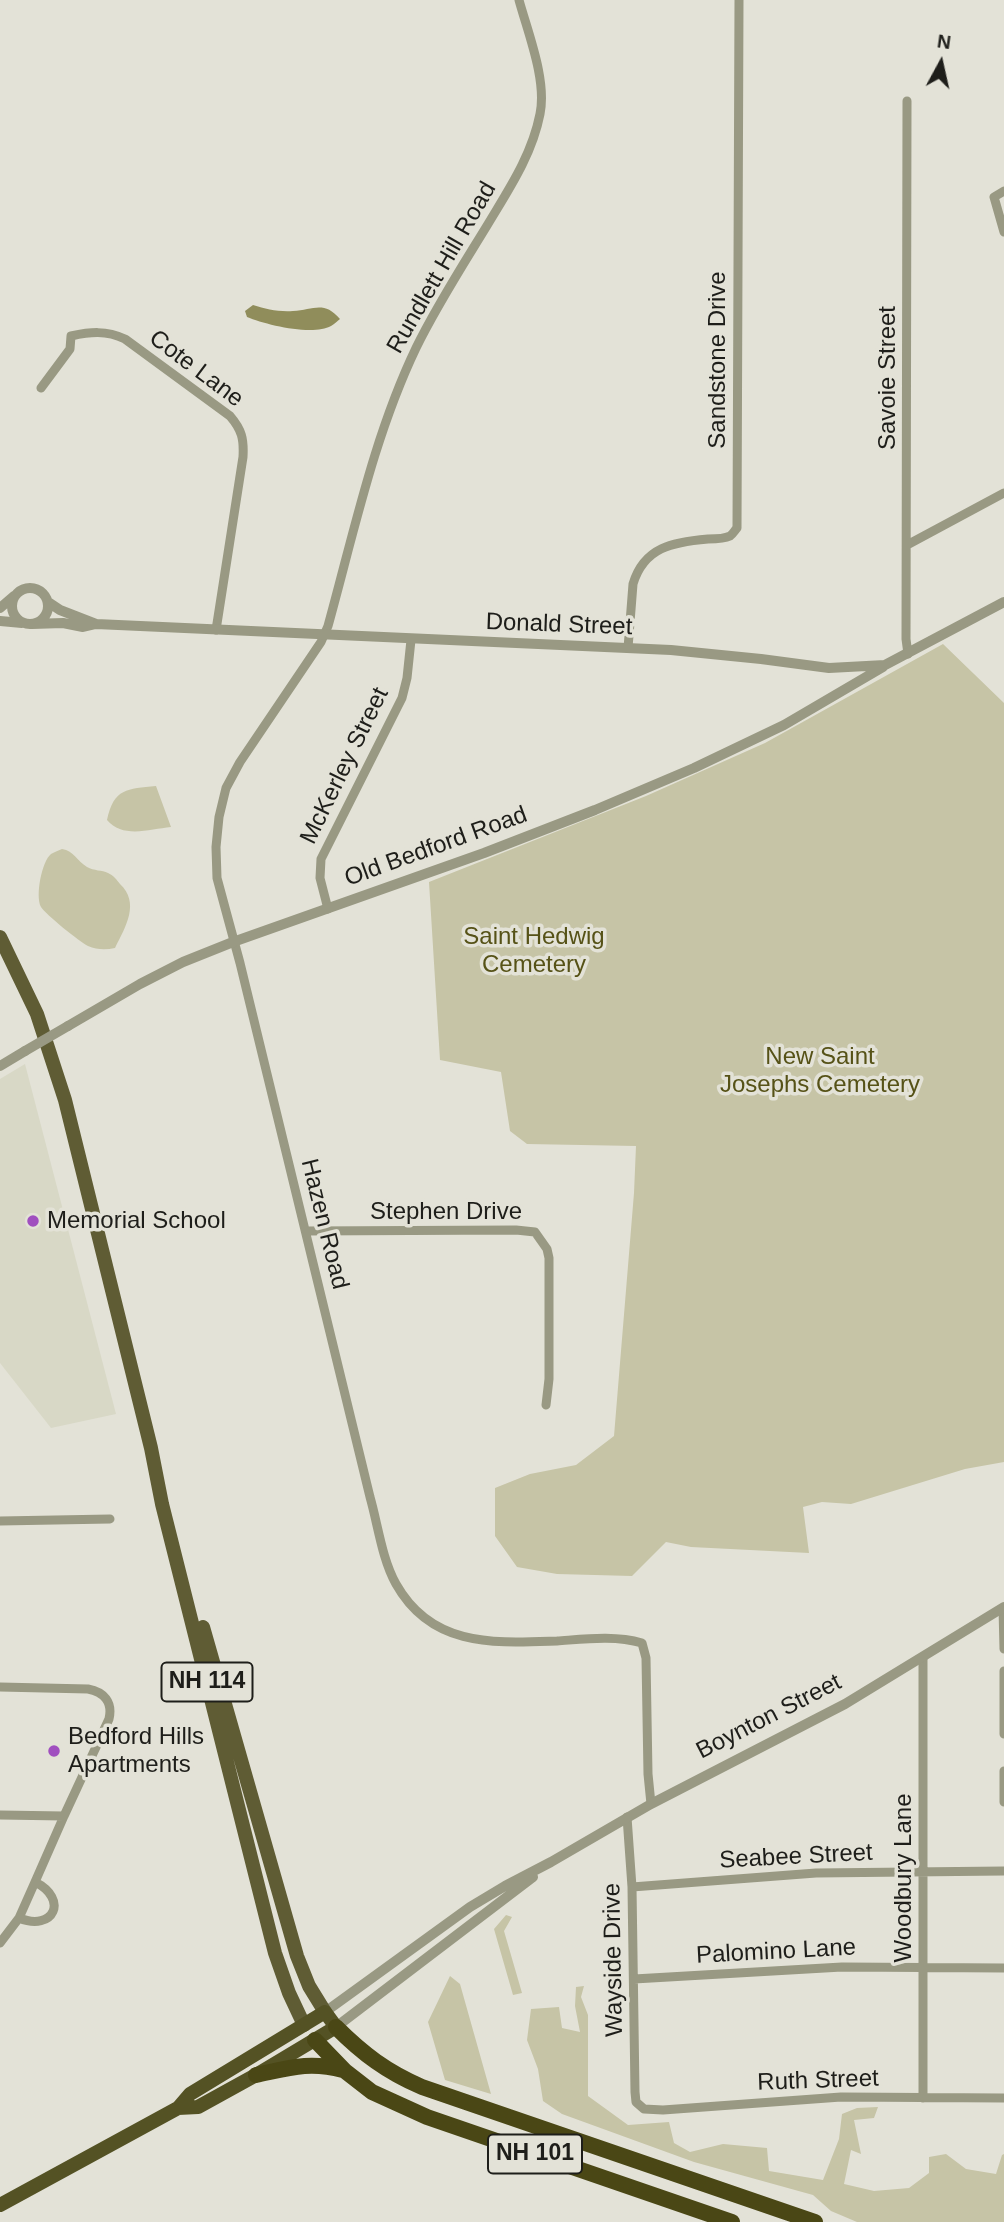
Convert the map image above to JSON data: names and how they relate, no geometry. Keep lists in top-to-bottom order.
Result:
{
  "streets": {
    "highway": ["Boynton Street", "NH 101"],
    "main road": ["NH 114"],
    "street": [
      "Rundlett Hill Road",
      "Sandstone Drive",
      "Cote Lane",
      "Savoie Street",
      "Donald Street",
      "McKerley Street",
      "Old Bedford Road",
      "Stephen Drive",
      "Hazen Road",
      "Seabee Street",
      "Woodbury Lane",
      "Palomino Lane",
      "Wayside Drive",
      "Ruth Street"
    ]
  },
  "crossings": [
    ["Rundlett Hill Road", "Donald Street"],
    ["Rundlett Hill Road", "Hazen Road"],
    ["Sandstone Drive", "Donald Street"],
    ["Cote Lane", "Donald Street"],
    ["Savoie Street", "Donald Street"],
    ["Donald Street", "McKerley Street"],
    ["Donald Street", "Old Bedford Road"],
    ["Donald Street", "Hazen Road"],
    ["McKerley Street", "Old Bedford Road"],
    ["Old Bedford Road", "Hazen Road"],
    ["Stephen Drive", "Hazen Road"],
    ["Hazen Road", "Boynton Street"],
    ["NH 114", "Boynton Street"],
    ["NH 114", "NH 101"],
    ["Boynton Street", "Woodbury Lane"],
    ["Boynton Street", "Wayside Drive"],
    ["Boynton Street", "NH 101"],
    ["Seabee Street", "Woodbury Lane"],
    ["Seabee Street", "Wayside Drive"],
    ["Woodbury Lane", "Palomino Lane"],
    ["Woodbury Lane", "Ruth Street"],
    ["Palomino Lane", "Wayside Drive"],
    ["Wayside Drive", "Ruth Street"]
  ],
  "parks": ["Saint Hedwig Cemetery", "New Saint Josephs Cemetery"],
  "places": ["Memorial School", "Bedford Hills Apartments"],
  "north": "top"
}
